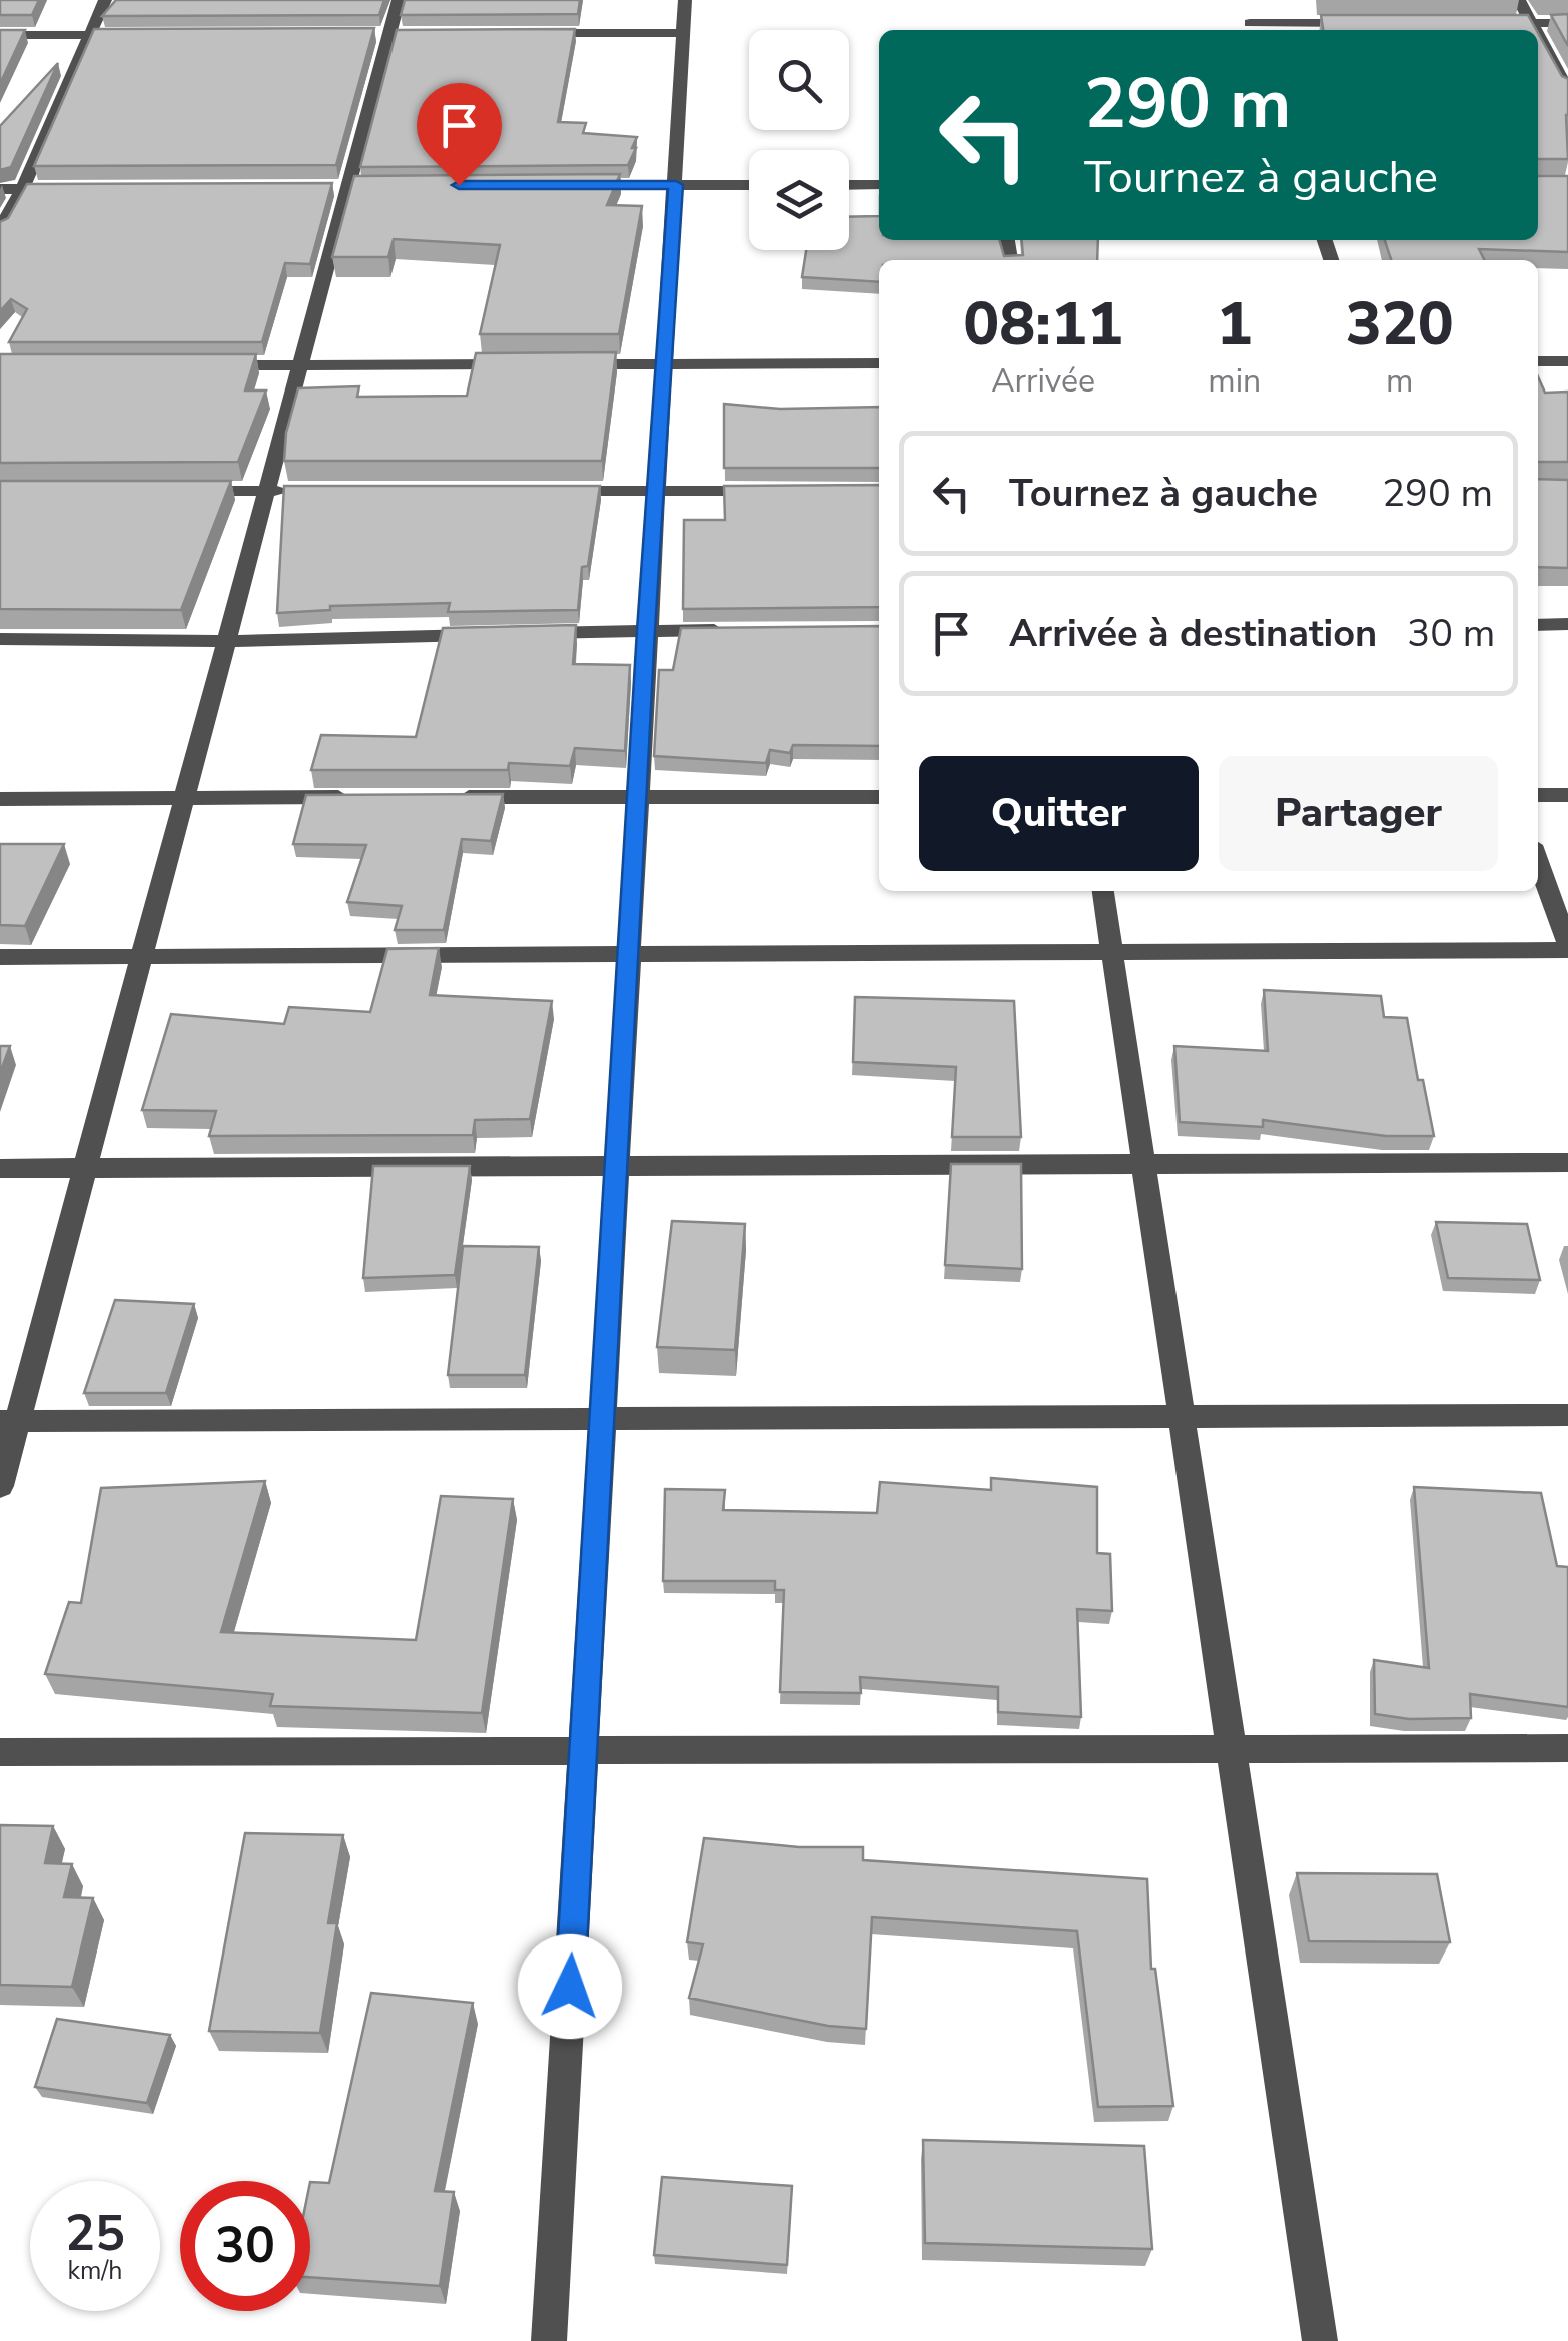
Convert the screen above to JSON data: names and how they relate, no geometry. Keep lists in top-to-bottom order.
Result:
{
  "page": {
    "turn": ["290 m", "Tournez à gauche"],
    "eta": [
      "08:11",
      "Arrivée",
      "1",
      "min",
      "320",
      "m"
    ],
    "list": [
      {
        "name": "Tournez à gauche",
        "value": "290 m"
      },
      {
        "name": "Arrivée à destination",
        "value": "30 m"
      }
    ],
    "buttons": ["Quitter", "Partager"],
    "speed": "25 km/h",
    "limit": "30"
  }
}
